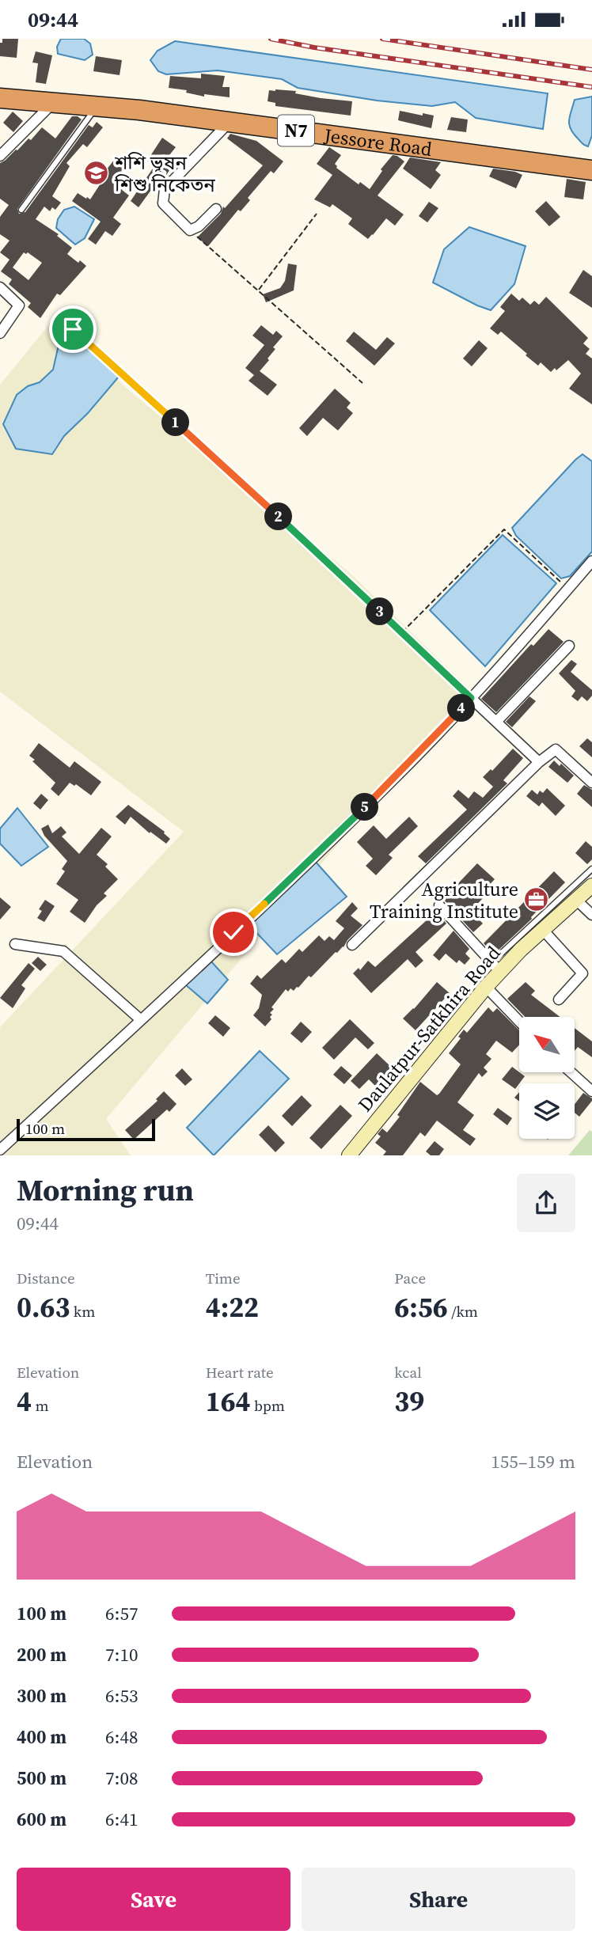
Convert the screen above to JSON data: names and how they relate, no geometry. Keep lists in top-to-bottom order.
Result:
{
  "streets": {
    "highway": ["N7", "Jessore Road"],
    "main road": ["Daulatpur-Satkhira Road"]
  },
  "places": {
    "school or university": ["শশি ভূষন শিশু নিকেতন"],
    "office": ["Agriculture Training Institute"]
  },
  "scale_bar": "100 m",
  "north": "top left",
  "page": {
    "status": "09:44",
    "pins": [
      "1",
      "2",
      "3",
      "4",
      "5"
    ],
    "scale": "100 m",
    "heading": ["Morning run", "09:44"],
    "stats": [
      ["Distance", "0.63 km"],
      ["Time", "4:22"],
      ["Pace", "6:56 /km"],
      ["Elevation", "4 m"],
      ["Heart rate", "164 bpm"],
      ["kcal", "39"]
    ],
    "chart": ["Elevation", "155–159 m"],
    "list": [
      {
        "name": "100 m",
        "note": "6:57"
      },
      {
        "name": "200 m",
        "note": "7:10"
      },
      {
        "name": "300 m",
        "note": "6:53"
      },
      {
        "name": "400 m",
        "note": "6:48"
      },
      {
        "name": "500 m",
        "note": "7:08"
      },
      {
        "name": "600 m",
        "note": "6:41"
      }
    ],
    "buttons": ["Save", "Share"]
  }
}
